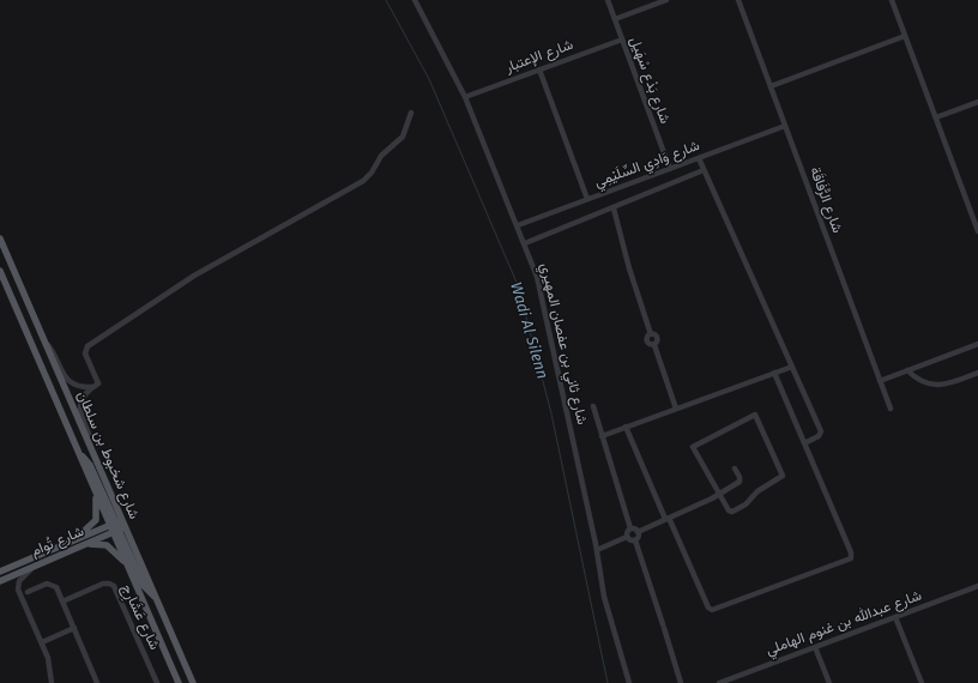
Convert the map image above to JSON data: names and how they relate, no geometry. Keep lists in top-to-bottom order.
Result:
{
  "streets": {
    "main road": ["شارع شخبوط بن سلطان", "شارع تُوام"],
    "street": [
      "شارع الإعتبار",
      "شارع بَدْع سْهَيل",
      "شارع وَادِي السِّلَيْمِي",
      "شارع الرُّفَاقَة",
      "شارع ثاني بن عفصان المهيري",
      "شارع عَشَارِج",
      "شارع عبدالله بن غنوم الهاملي"
    ]
  },
  "crossings": [
    ["شارع الإعتبار", "شارع بَدْع سْهَيل"],
    ["شارع الإعتبار", "شارع ثاني بن عفصان المهيري"],
    ["شارع بَدْع سْهَيل", "شارع وَادِي السِّلَيْمِي"],
    ["شارع وَادِي السِّلَيْمِي", "شارع الرُّفَاقَة"],
    ["شارع وَادِي السِّلَيْمِي", "شارع ثاني بن عفصان المهيري"],
    ["شارع شخبوط بن سلطان", "شارع تُوام"]
  ],
  "water": ["Wadi Al Silenn"]
}
